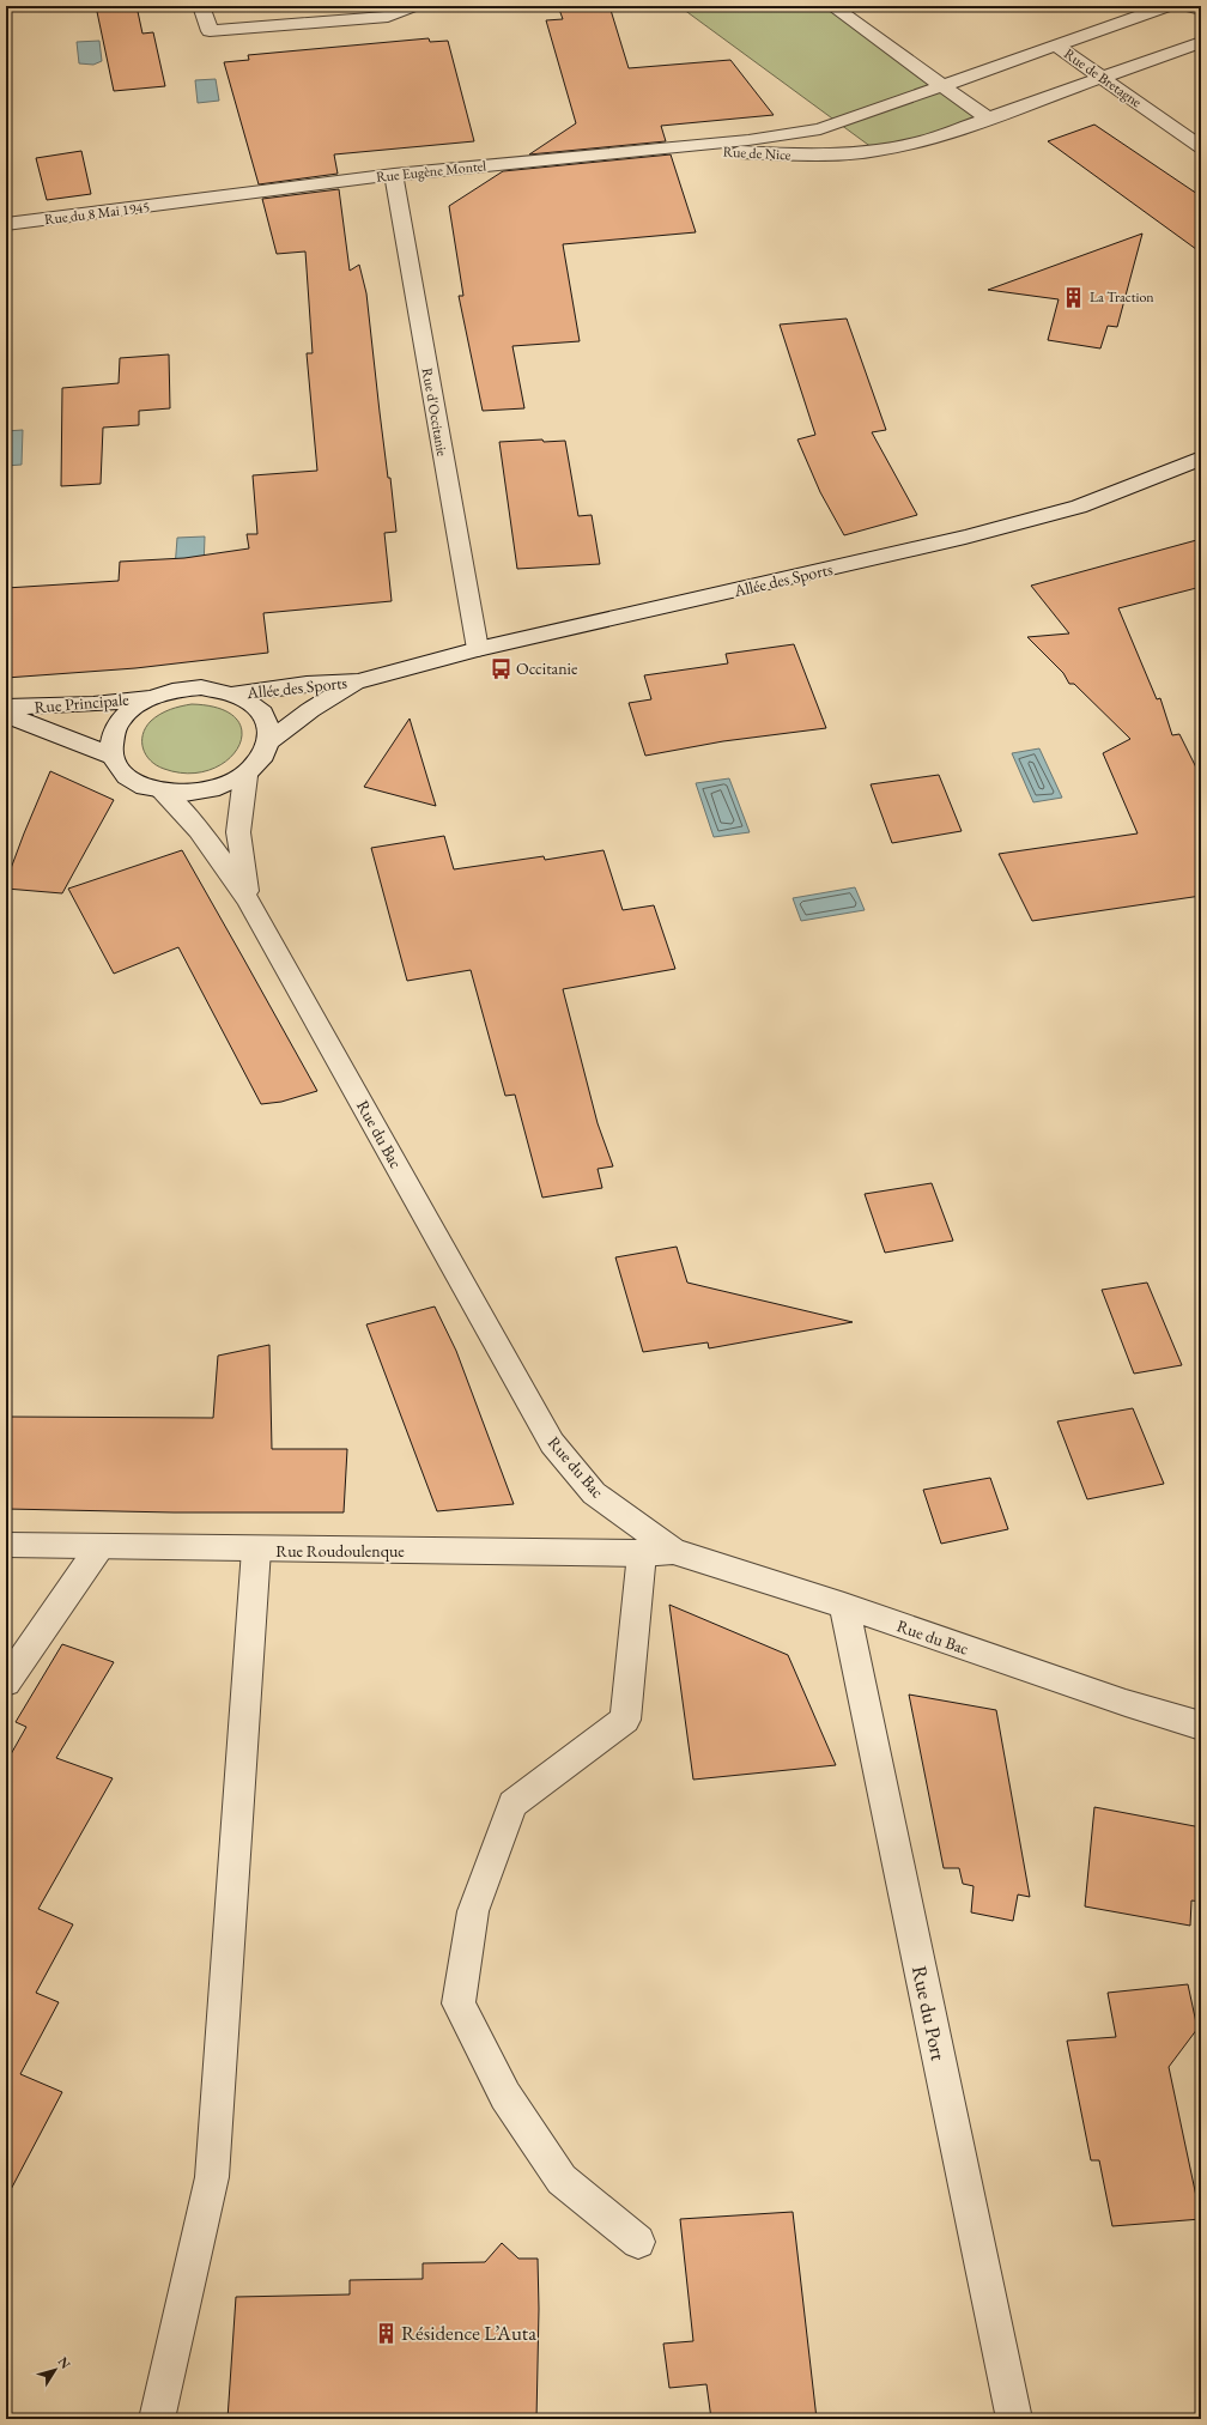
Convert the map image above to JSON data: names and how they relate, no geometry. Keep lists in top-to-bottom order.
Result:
{
  "streets": {
    "street": [
      "Rue de Bretagne",
      "Rue de Nice",
      "Rue Eugène Montel",
      "Rue du 8 Mai 1945",
      "Rue d'Occitanie",
      "Allée des Sports",
      "Rue Principale",
      "Rue du Bac",
      "Rue Roudoulenque",
      "Rue du Port"
    ]
  },
  "crossings": [
    ["Rue de Bretagne", "Rue de Nice"],
    ["Rue de Nice", "Rue Eugène Montel"],
    ["Rue Eugène Montel", "Rue du 8 Mai 1945"],
    ["Rue Eugène Montel", "Rue d'Occitanie"],
    ["Rue d'Occitanie", "Allée des Sports"],
    ["Allée des Sports", "Rue Principale"],
    ["Allée des Sports", "Rue du Bac"],
    ["Rue Principale", "Rue du Bac"],
    ["Rue du Bac", "Rue Roudoulenque"],
    ["Rue du Bac", "Rue du Port"]
  ],
  "places": {
    "building": ["La Traction", "Résidence L’Auta"],
    "bus stop": ["Occitanie"]
  },
  "north": "top right"
}
